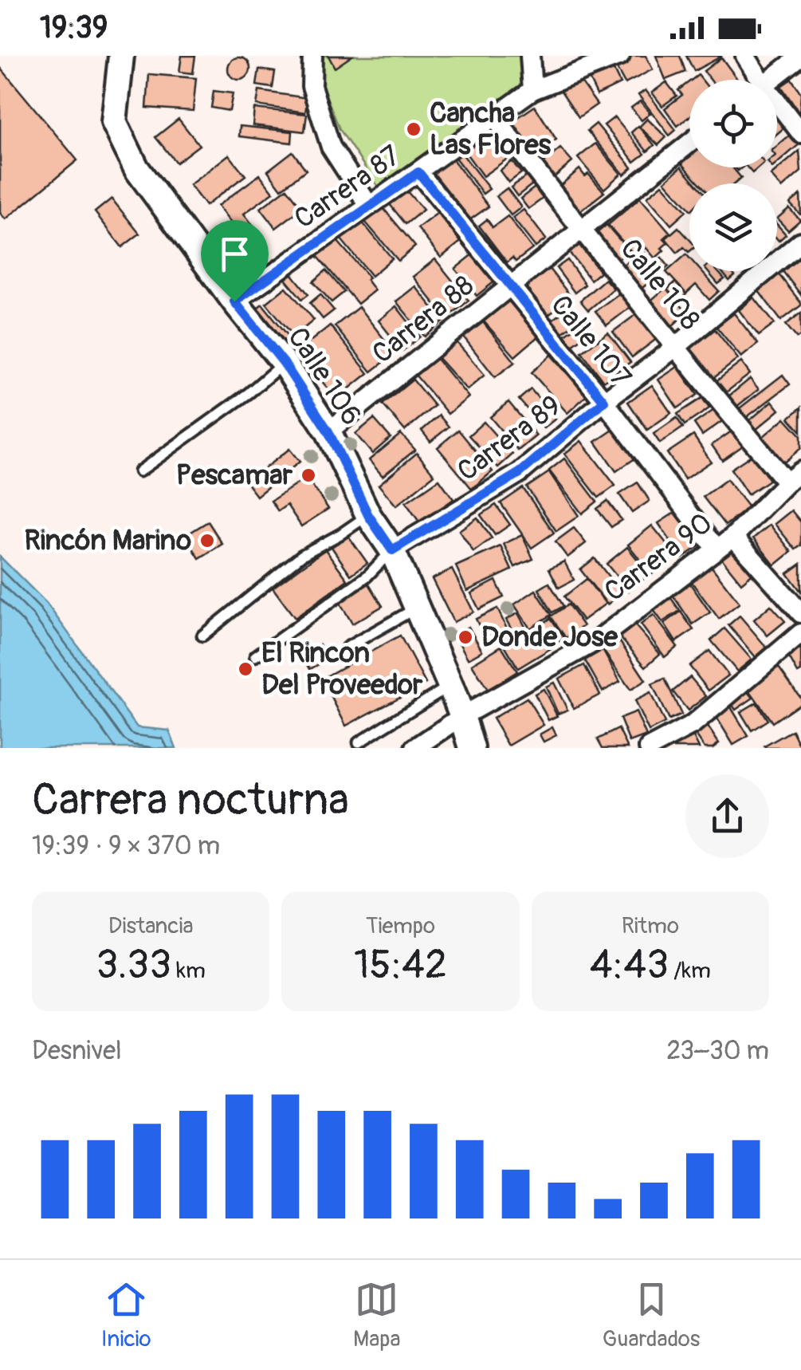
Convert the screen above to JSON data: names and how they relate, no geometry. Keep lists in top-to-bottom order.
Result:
{
  "streets": {
    "street": [
      "Carrera 87",
      "Calle 108",
      "Carrera 88",
      "Calle 107",
      "Calle 106",
      "Carrera 89",
      "Carrera 90"
    ]
  },
  "crossings": [
    ["Carrera 87", "Calle 108"],
    ["Carrera 87", "Calle 107"],
    ["Carrera 87", "Calle 106"],
    ["Calle 108", "Carrera 88"],
    ["Calle 108", "Carrera 89"],
    ["Calle 108", "Carrera 90"],
    ["Carrera 88", "Calle 107"],
    ["Carrera 88", "Calle 106"],
    ["Calle 107", "Carrera 89"],
    ["Calle 107", "Carrera 90"],
    ["Calle 106", "Carrera 89"],
    ["Calle 106", "Carrera 90"]
  ],
  "places": [
    "Cancha Las Flores",
    "Pescamar",
    "Rincón Marino",
    "Donde Jose",
    "El Rincon Del Proveedor"
  ],
  "page": {
    "status": "19:39",
    "heading": ["Carrera nocturna", "19:39 · 9 × 370 m"],
    "stats": [
      ["Distancia", "3.33 km"],
      ["Tiempo", "15:42"],
      ["Ritmo", "4:43 /km"]
    ],
    "chart": ["Desnivel", "23–30 m"],
    "tabs": ["Inicio", "Mapa", "Guardados"]
  }
}
